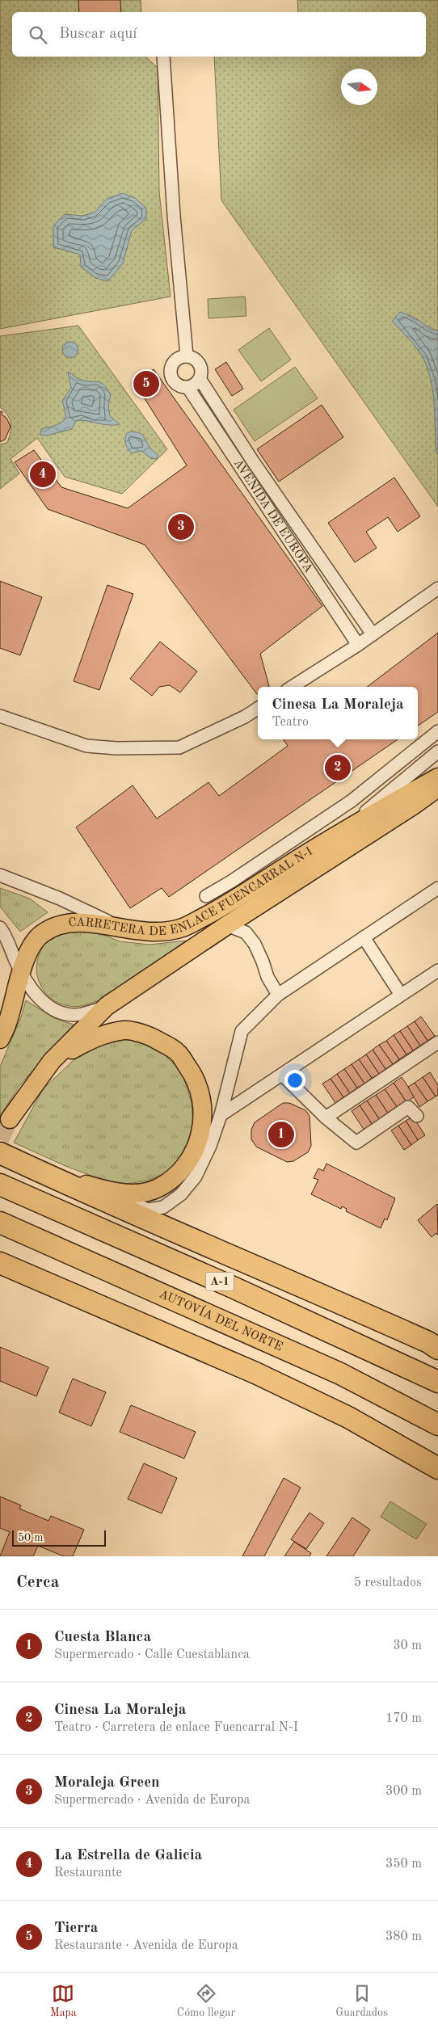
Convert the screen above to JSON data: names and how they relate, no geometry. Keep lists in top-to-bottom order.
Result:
{
  "streets": {
    "highway": ["A-1", "AUTOVÍA DEL NORTE"],
    "main road": ["CARRETERA DE ENLACE FUENCARRAL N-I"],
    "street": ["AVENIDA DE EUROPA"]
  },
  "scale_bar": "50 m",
  "north": "right",
  "page": {
    "search": "Buscar aquí",
    "pins": [
      "5",
      "4",
      "3",
      "2",
      "1"
    ],
    "popup": ["Cinesa La Moraleja", "Teatro"],
    "scale": "50 m",
    "heading": ["Cerca", "5 resultados"],
    "list": [
      {
        "mark": "1",
        "name": "Cuesta Blanca",
        "note": "Supermercado · Calle Cuestablanca",
        "value": "30 m"
      },
      {
        "mark": "2",
        "name": "Cinesa La Moraleja",
        "note": "Teatro · Carretera de enlace Fuencarral N-I",
        "value": "170 m"
      },
      {
        "mark": "3",
        "name": "Moraleja Green",
        "note": "Supermercado · Avenida de Europa",
        "value": "300 m"
      },
      {
        "mark": "4",
        "name": "La Estrella de Galicia",
        "note": "Restaurante",
        "value": "350 m"
      },
      {
        "mark": "5",
        "name": "Tierra",
        "note": "Restaurante · Avenida de Europa",
        "value": "380 m"
      }
    ],
    "nav": ["Mapa", "Cómo llegar", "Guardados"]
  }
}
